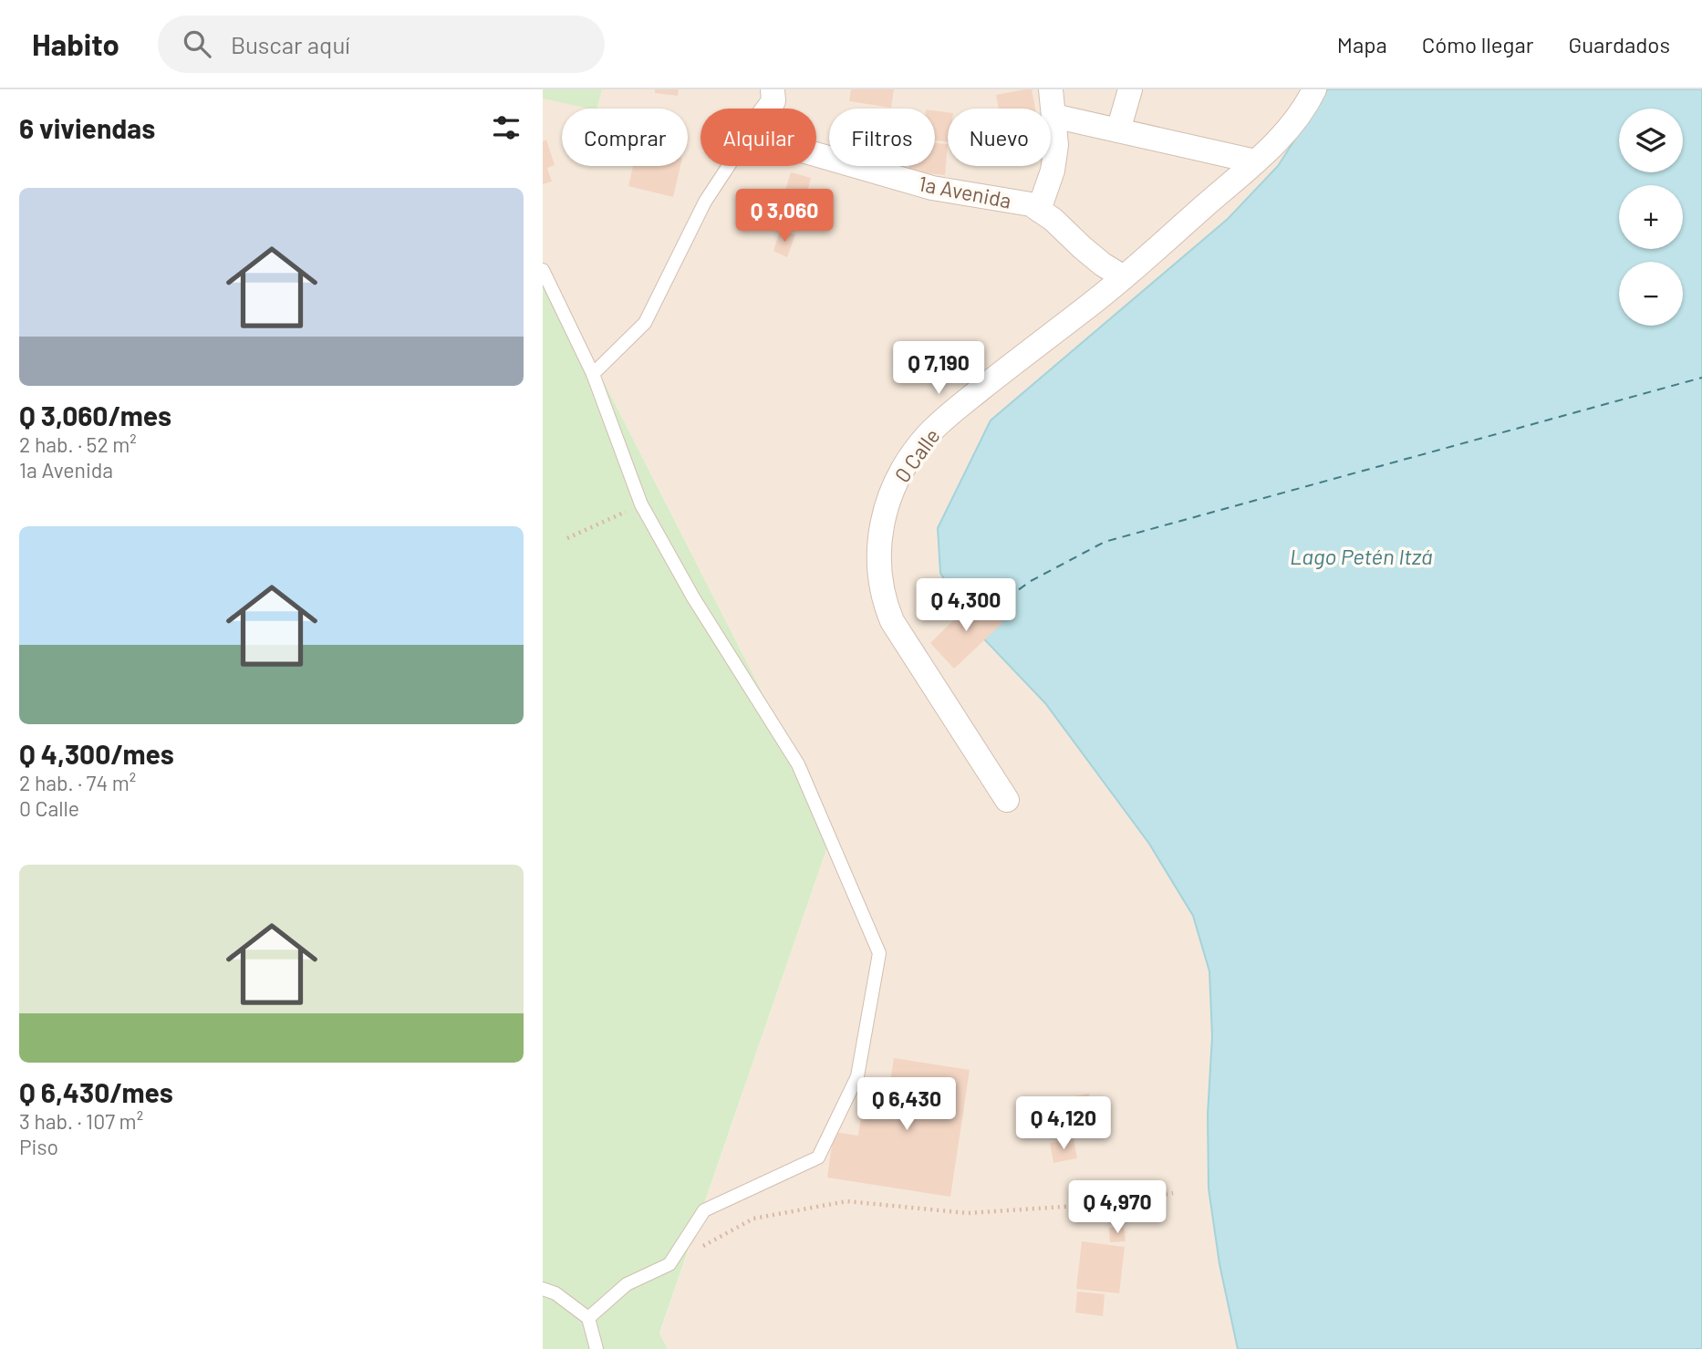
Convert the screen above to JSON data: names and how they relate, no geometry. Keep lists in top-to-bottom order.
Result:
{
  "streets": {
    "street": ["1a Avenida", "0 Calle"]
  },
  "crossings": [
    ["1a Avenida", "0 Calle"]
  ],
  "water": ["Lago Petén Itzá"],
  "page": {
    "header": "Habito",
    "search": "Buscar aquí",
    "nav": ["Mapa", "Cómo llegar", "Guardados"],
    "heading": "6 viviendas",
    "map_buttons": ["+", "−"],
    "chip": [
      "Comprar",
      "Alquilar",
      "Filtros",
      "Nuevo"
    ],
    "list": [
      {
        "name": "Q 3,060/mes",
        "note": "2 hab. · 52 m² · 1a Avenida"
      },
      {
        "name": "Q 4,300/mes",
        "note": "2 hab. · 74 m² · 0 Calle"
      },
      {
        "name": "Q 6,430/mes",
        "note": "3 hab. · 107 m² · Piso"
      }
    ],
    "price": [
      "Q 3,060",
      "Q 7,190",
      "Q 4,300",
      "Q 6,430",
      "Q 4,120",
      "Q 4,970"
    ]
  }
}
